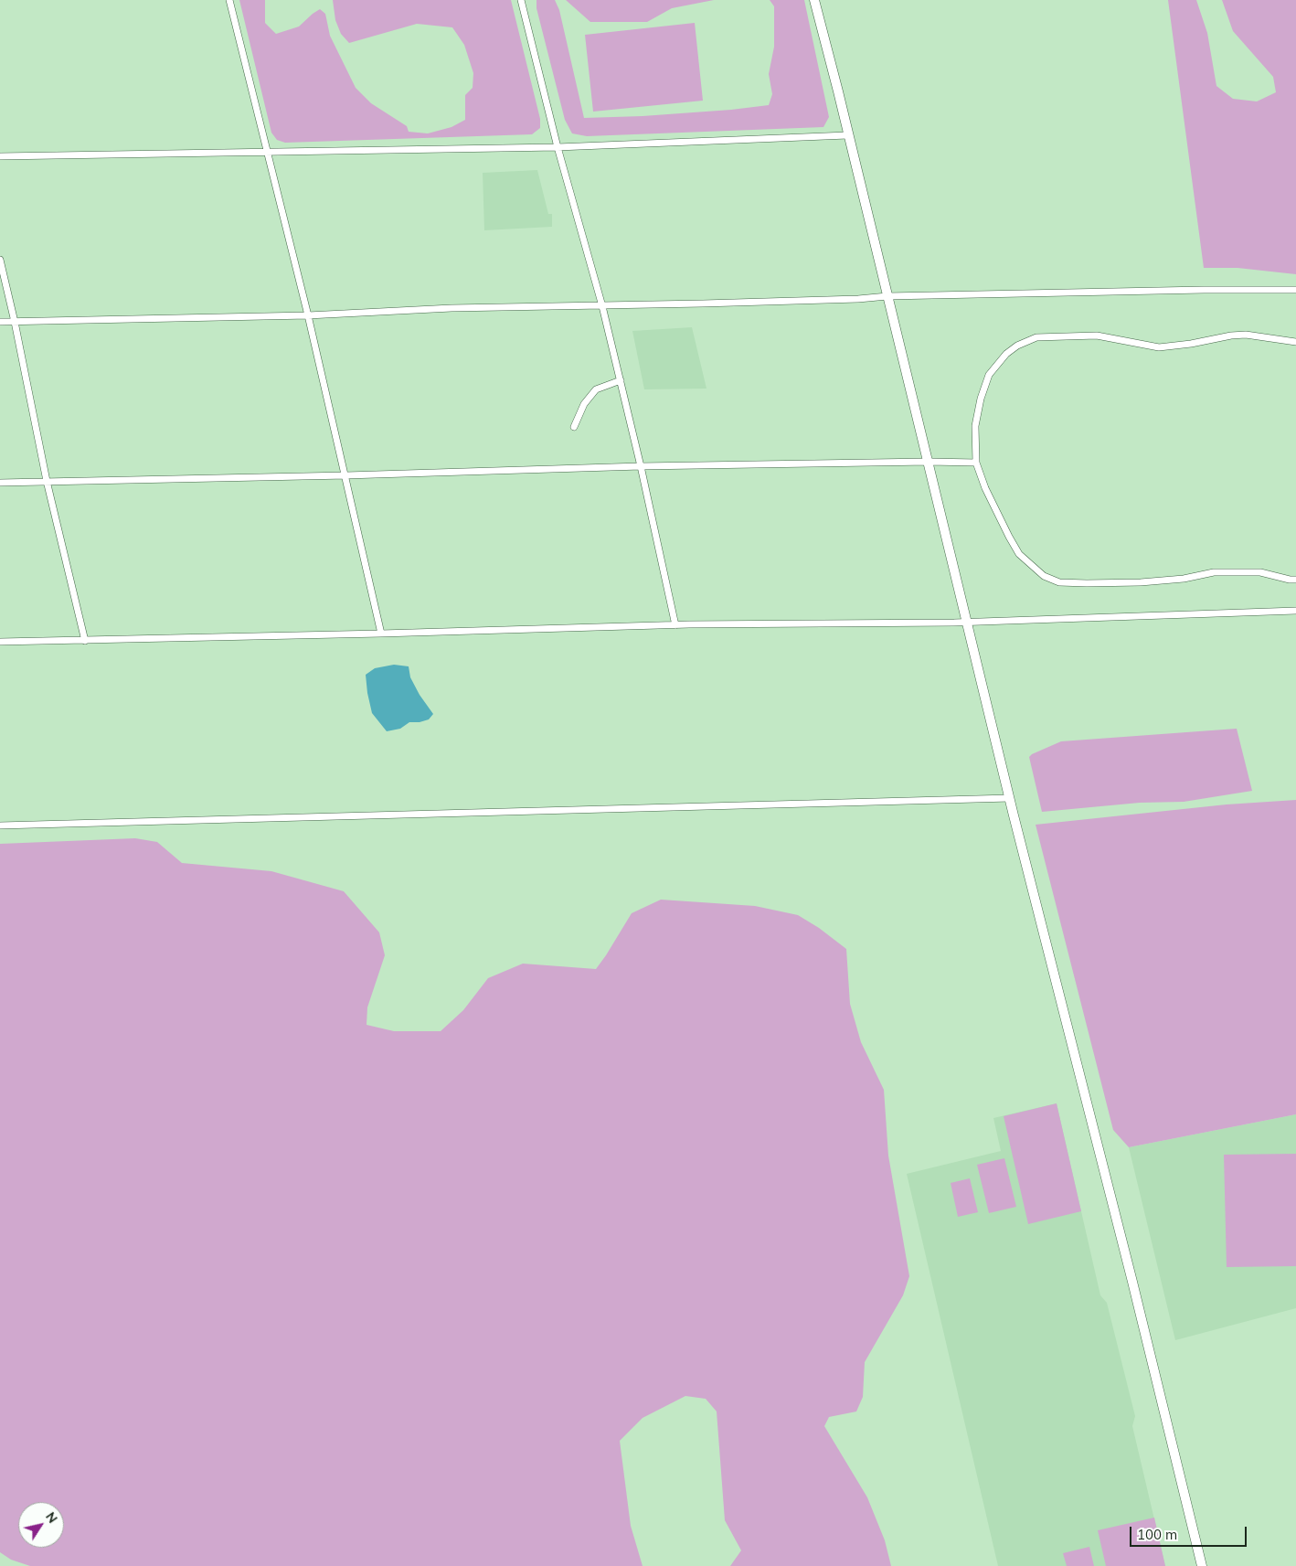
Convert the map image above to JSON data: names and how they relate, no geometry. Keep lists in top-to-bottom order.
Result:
{
  "scale_bar": "100 m",
  "north": "top right"
}
